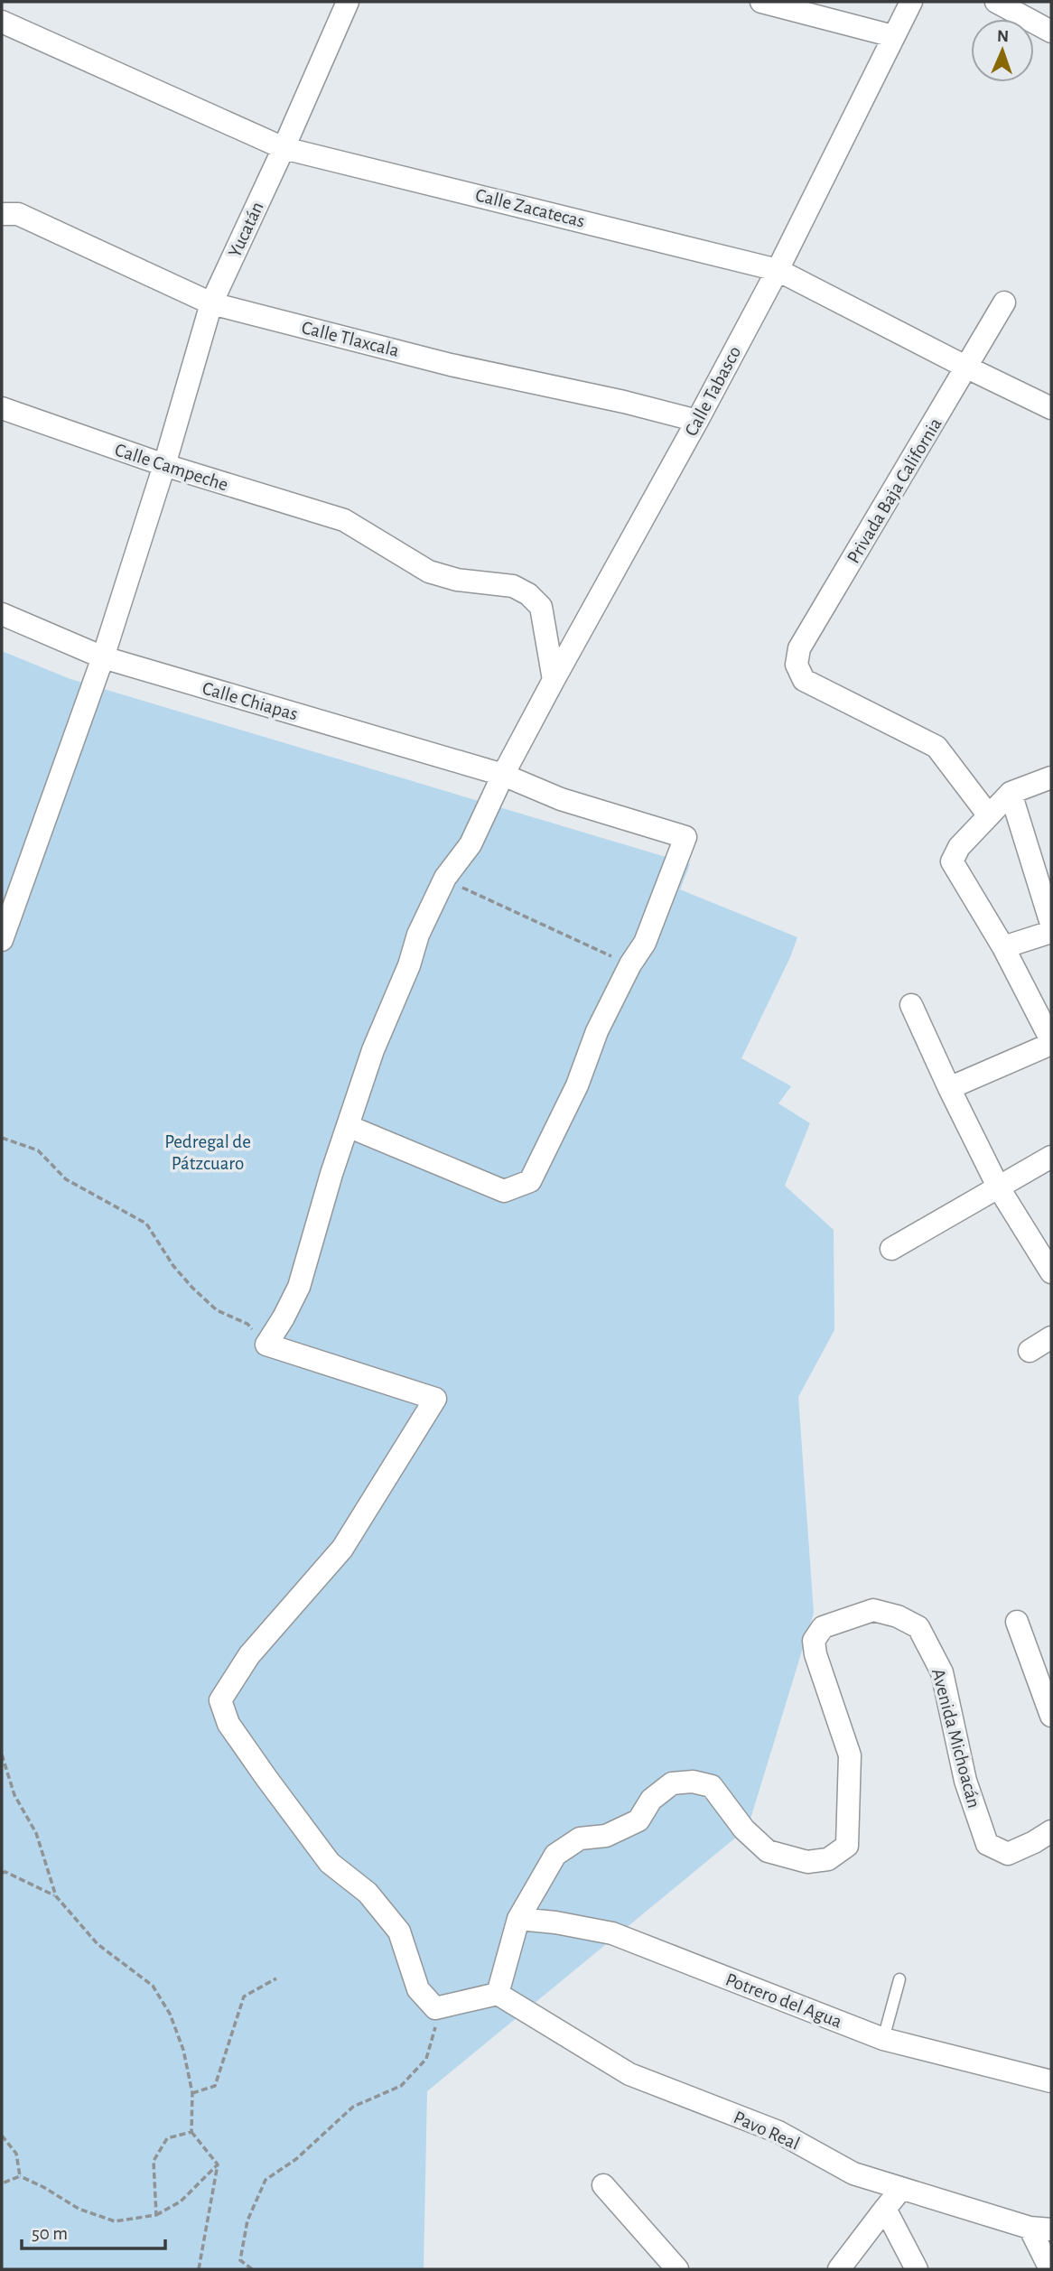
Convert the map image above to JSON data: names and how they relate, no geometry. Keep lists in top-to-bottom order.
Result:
{
  "streets": {
    "street": [
      "Calle Zacatecas",
      "Yucatán",
      "Calle Tlaxcala",
      "Calle Tabasco",
      "Calle Campeche",
      "Privada Baja California",
      "Calle Chiapas",
      "Avenida Michoacán",
      "Potrero del Agua",
      "Pavo Real"
    ]
  },
  "crossings": [
    ["Calle Zacatecas", "Yucatán"],
    ["Calle Zacatecas", "Calle Tabasco"],
    ["Calle Zacatecas", "Privada Baja California"],
    ["Yucatán", "Calle Tlaxcala"],
    ["Yucatán", "Calle Campeche"],
    ["Yucatán", "Calle Chiapas"],
    ["Calle Tlaxcala", "Calle Tabasco"],
    ["Calle Tabasco", "Calle Campeche"],
    ["Calle Tabasco", "Calle Chiapas"],
    ["Avenida Michoacán", "Potrero del Agua"]
  ],
  "parks": ["Pedregal de Pátzcuaro"],
  "scale_bar": "50 m",
  "north": "top"
}
